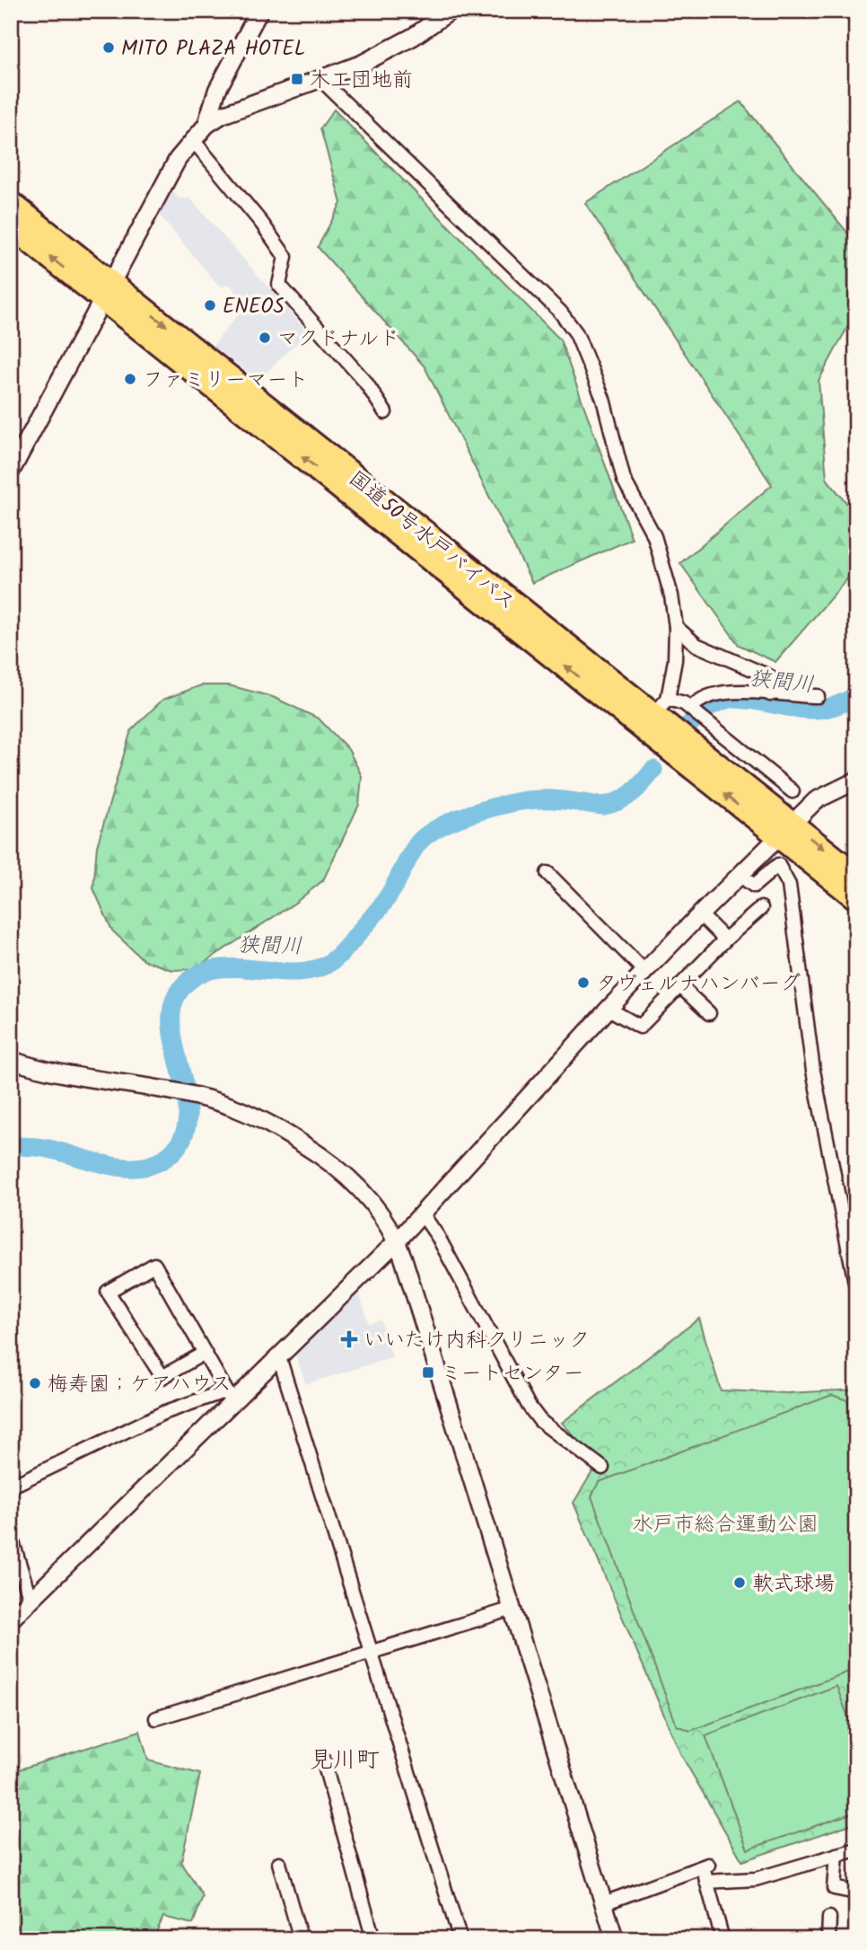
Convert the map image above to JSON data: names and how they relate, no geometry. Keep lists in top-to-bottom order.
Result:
{
  "streets": {
    "highway": ["国道50号水戸バイパス"]
  },
  "districts": ["見川町"],
  "water": ["狭間川"],
  "parks": ["水戸市総合運動公園"],
  "places": {
    "other": [
      "MITO PLAZA HOTEL",
      "ENEOS",
      "マクドナルド",
      "ファミリーマート",
      "タヴェルナハンバーグ",
      "梅寿園；ケアハウス",
      "軟式球場"
    ],
    "transit": ["木工団地前", "ミートセンター"],
    "health": ["いいたけ内科クリニック"]
  }
}
